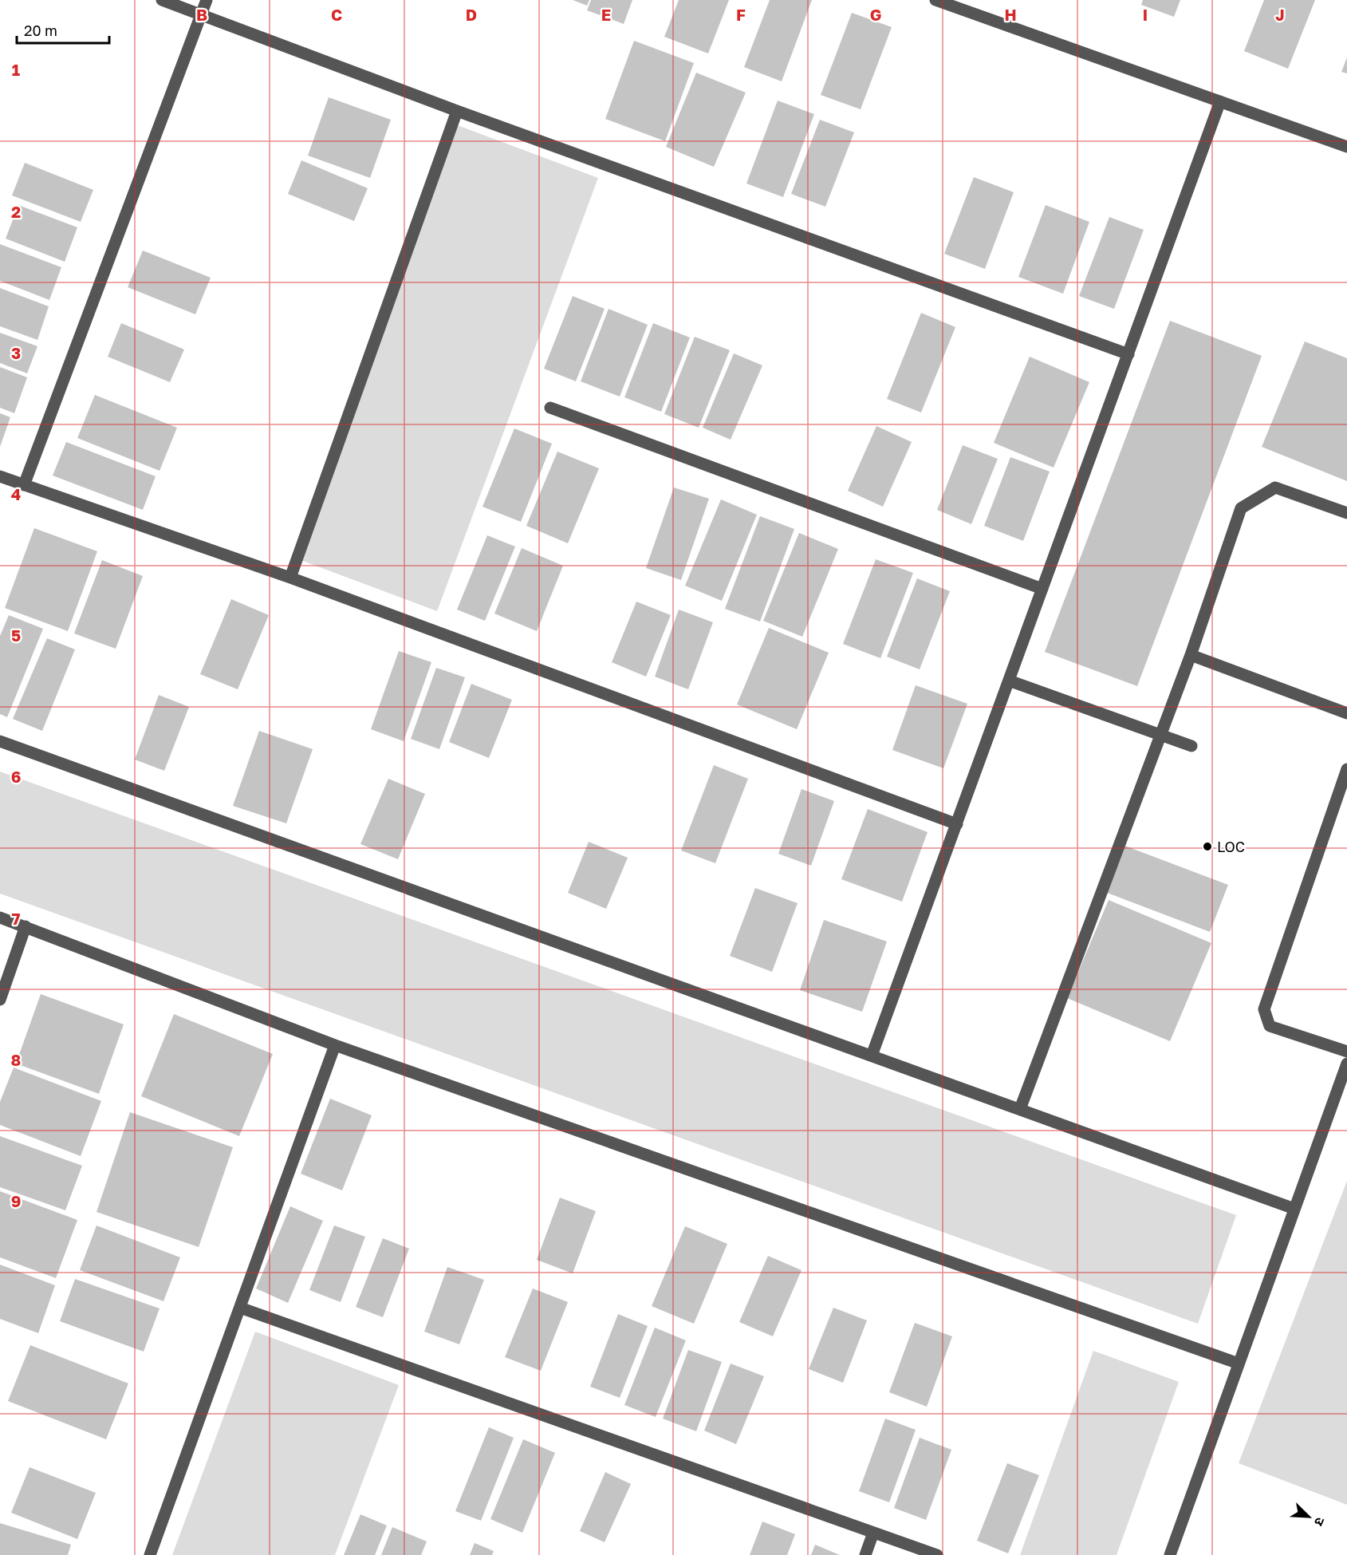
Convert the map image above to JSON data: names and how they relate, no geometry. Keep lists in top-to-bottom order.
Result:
{
  "places": ["LOC"],
  "scale_bar": "20 m",
  "north": "bottom right",
  "grid": {
    "columns": [
      "B",
      "C",
      "D",
      "E",
      "F",
      "G",
      "H",
      "I",
      "J"
    ],
    "rows": [
      "1",
      "2",
      "3",
      "4",
      "5",
      "6",
      "7",
      "8",
      "9"
    ]
  }
}
